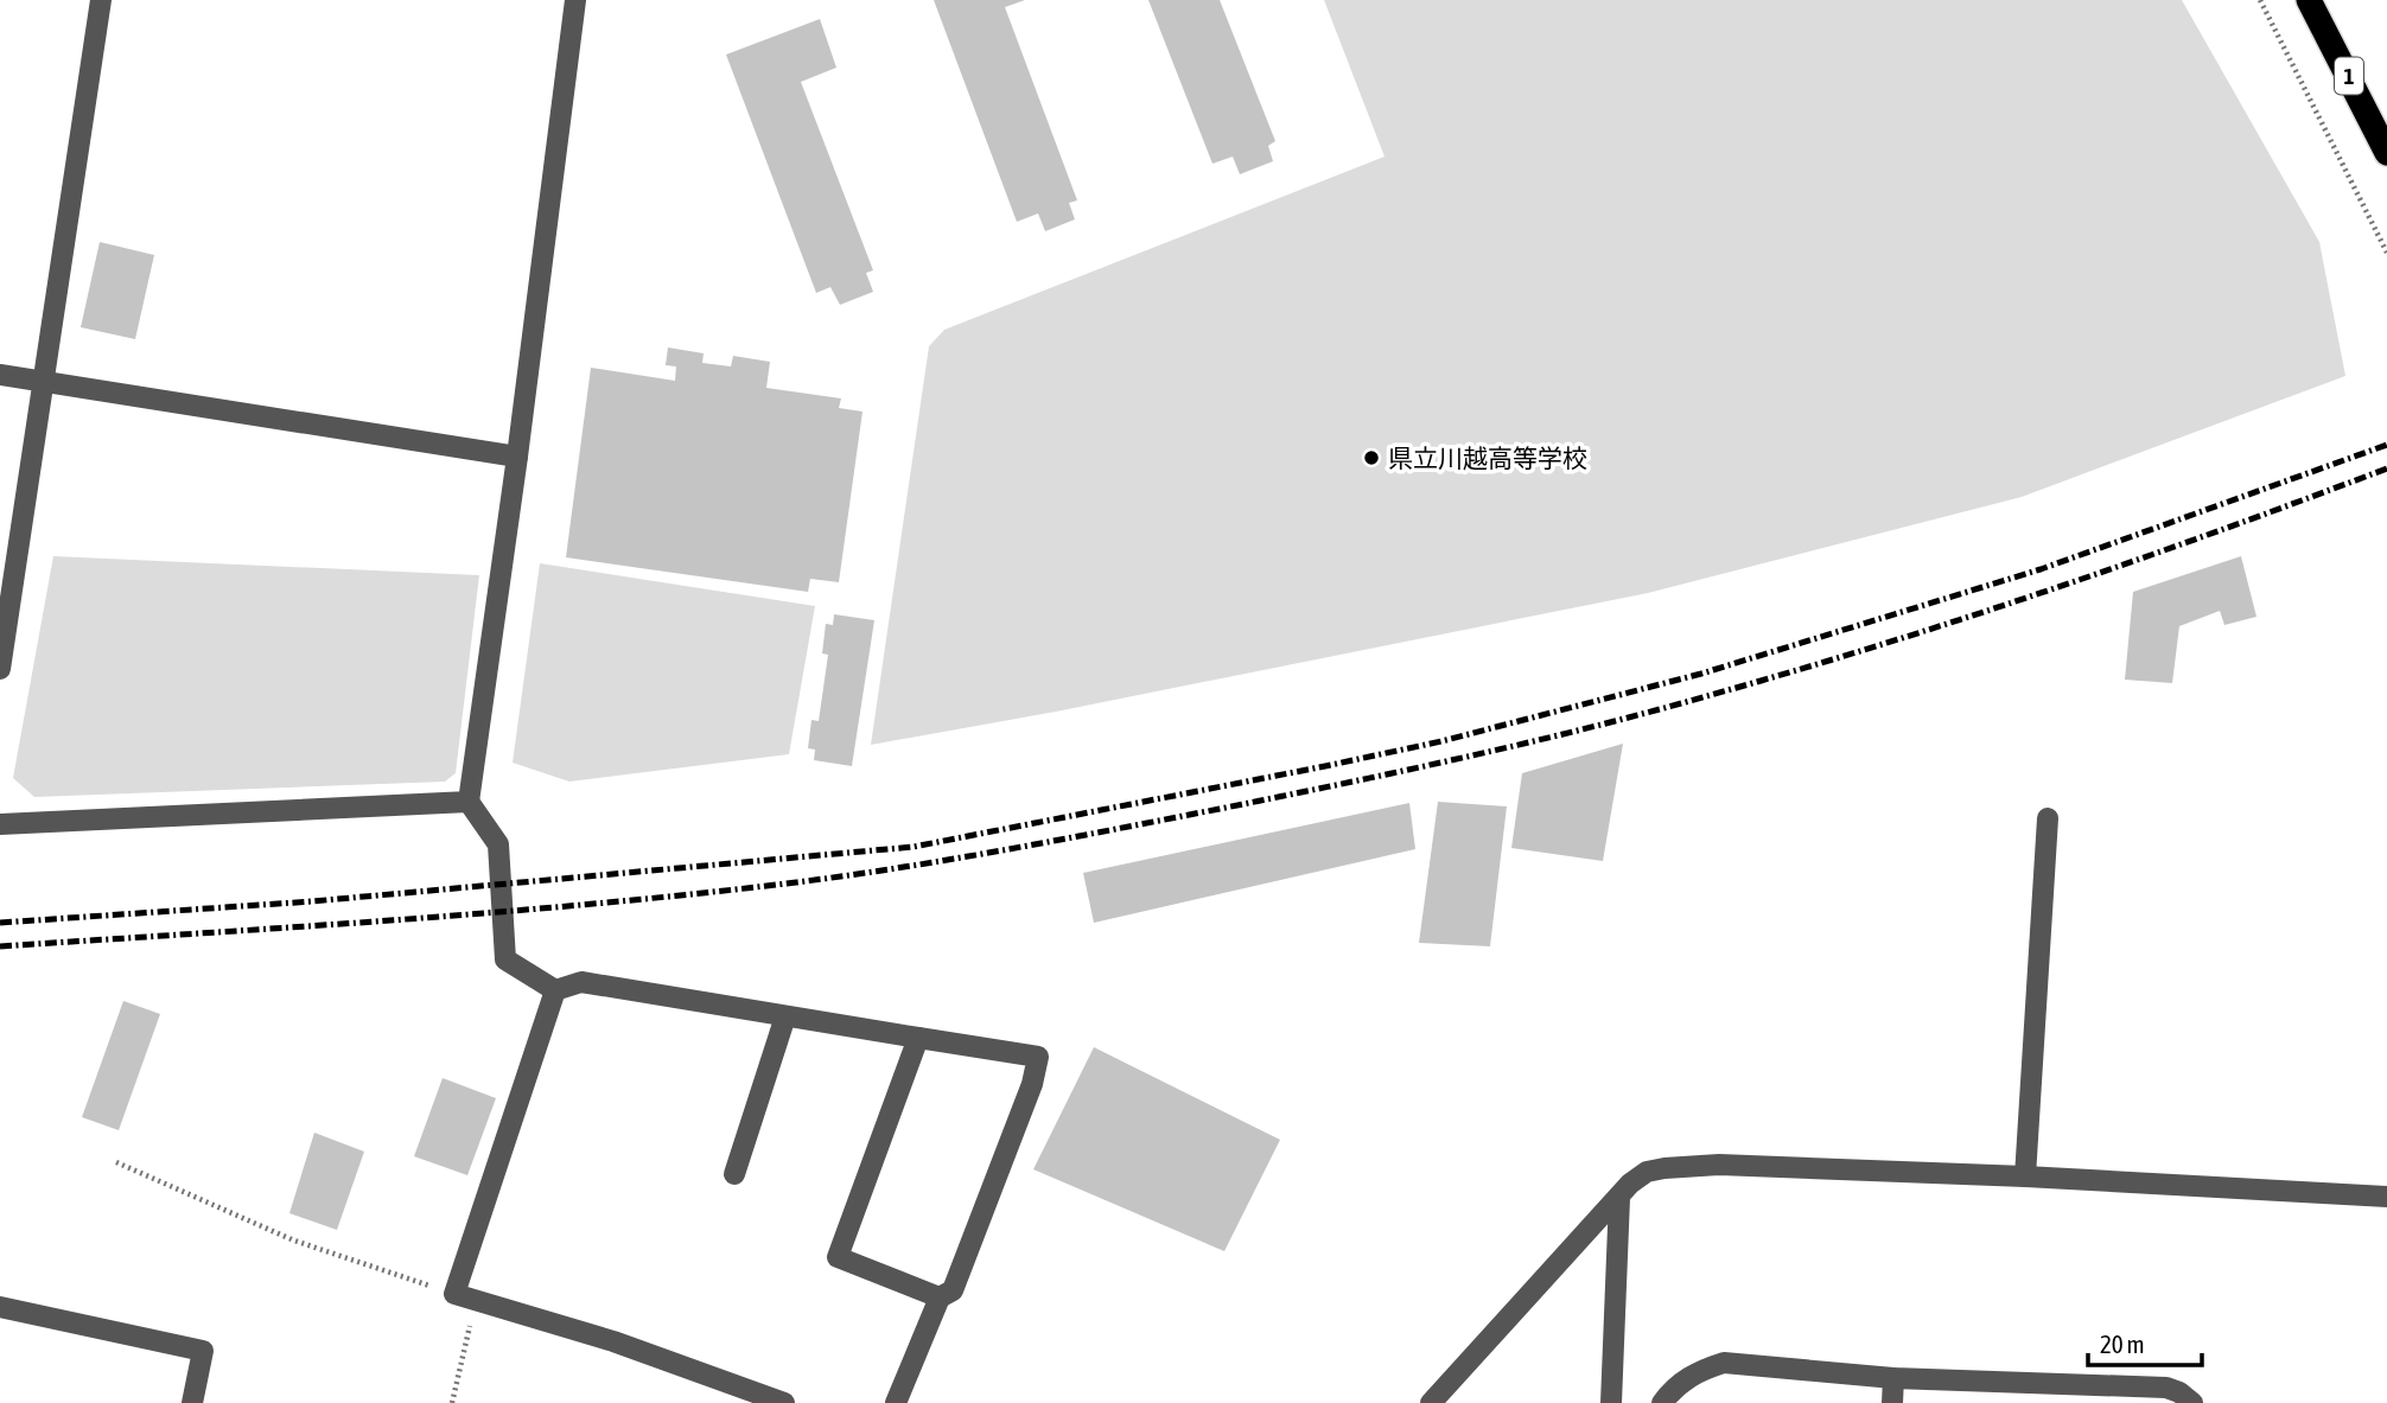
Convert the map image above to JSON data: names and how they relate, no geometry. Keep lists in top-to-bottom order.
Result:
{
  "streets": {
    "highway": ["1"]
  },
  "places": ["県立川越高等学校"],
  "scale_bar": "20 m"
}
